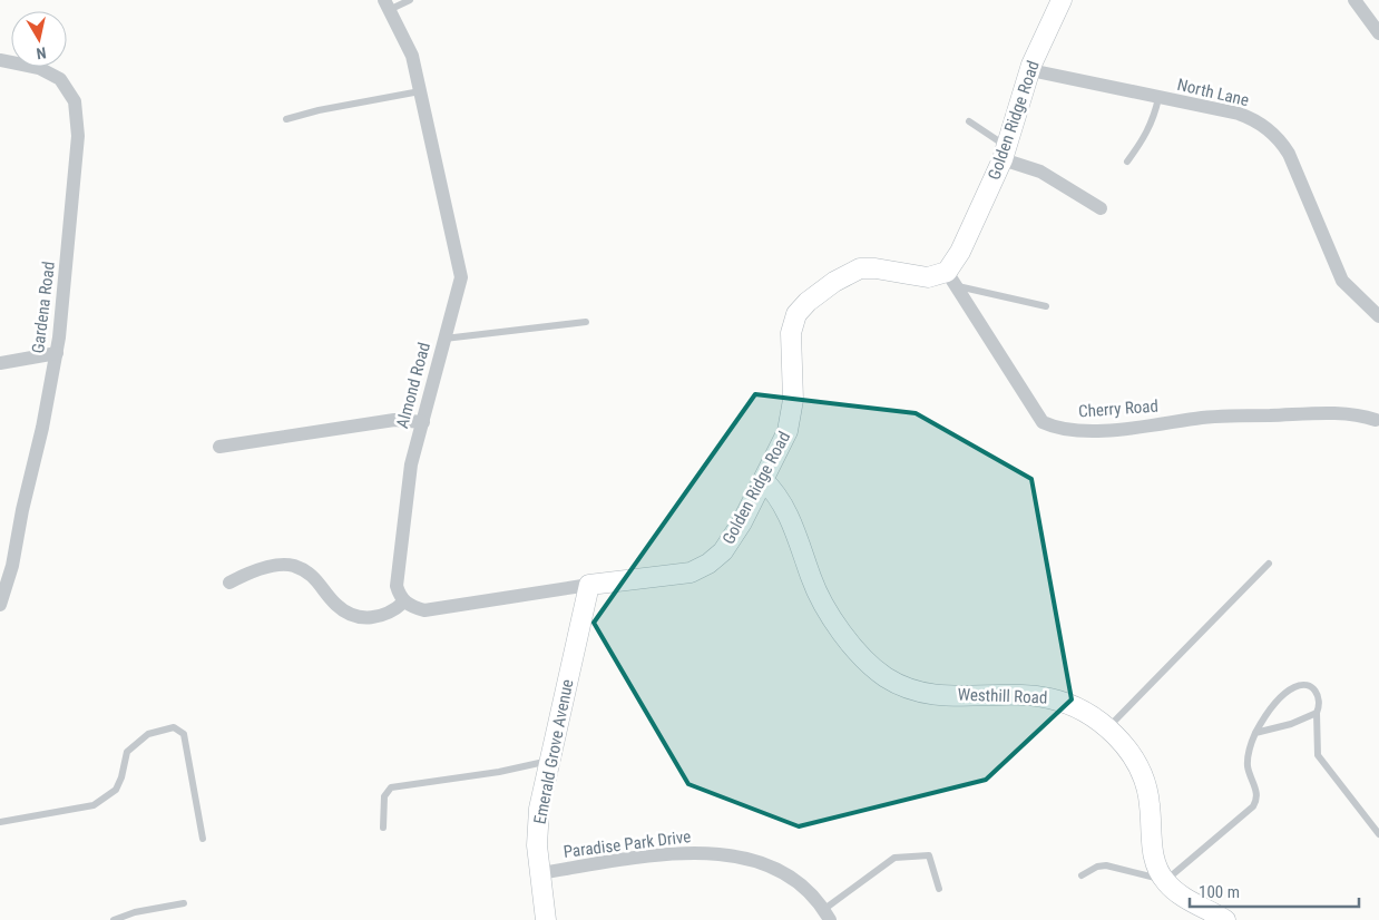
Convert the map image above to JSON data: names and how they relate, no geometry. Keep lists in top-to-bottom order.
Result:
{
  "streets": {
    "street": [
      "North Lane",
      "Golden Ridge Road",
      "Gardena Road",
      "Almond Road",
      "Cherry Road",
      "Westhill Road",
      "Emerald Grove Avenue",
      "Paradise Park Drive"
    ]
  },
  "crossings": [
    ["North Lane", "Golden Ridge Road"],
    ["Golden Ridge Road", "Cherry Road"],
    ["Golden Ridge Road", "Westhill Road"],
    ["Golden Ridge Road", "Emerald Grove Avenue"],
    ["Emerald Grove Avenue", "Paradise Park Drive"]
  ],
  "scale_bar": "100 m",
  "north": "bottom"
}
